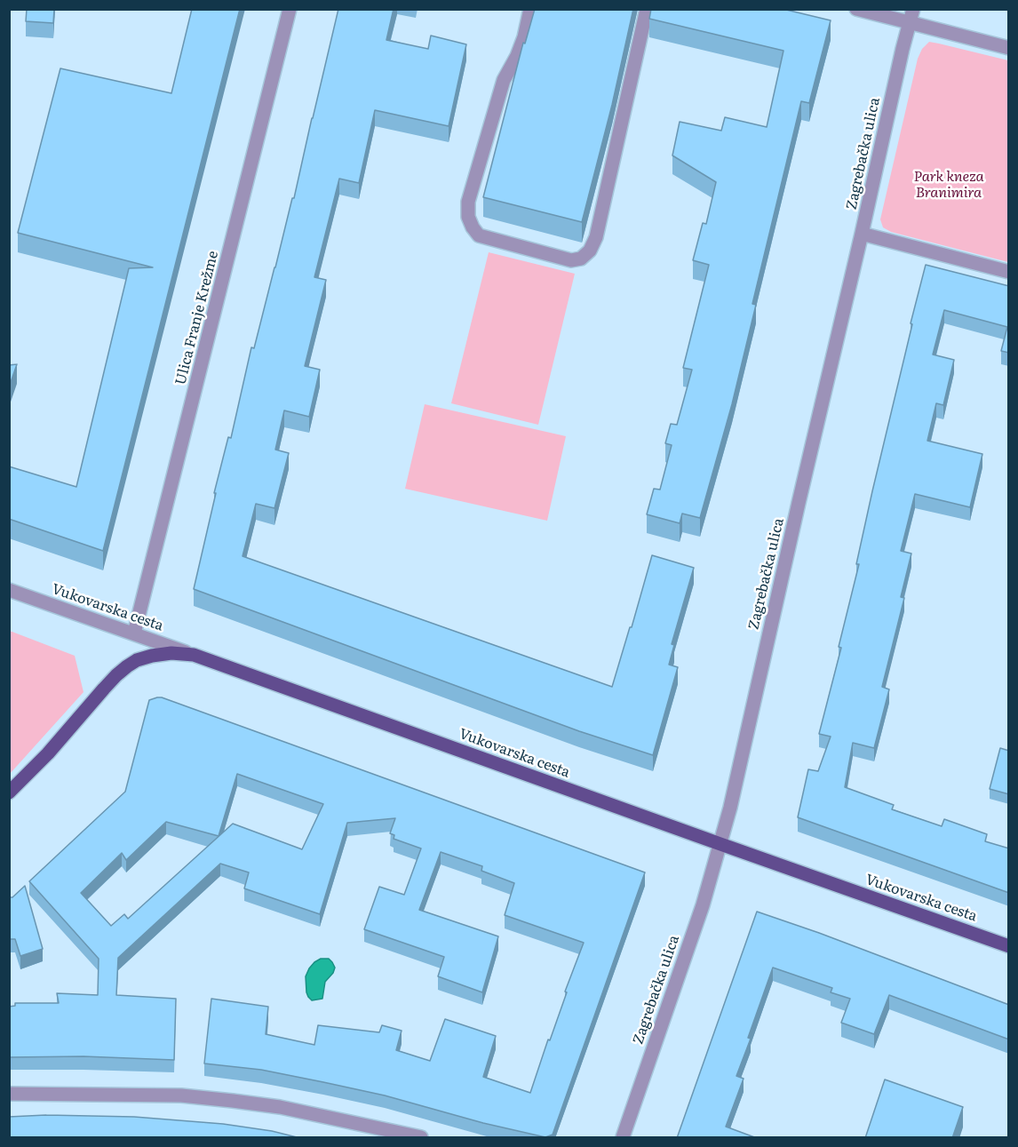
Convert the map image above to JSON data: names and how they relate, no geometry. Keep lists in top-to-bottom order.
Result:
{
  "streets": {
    "main road": ["Vukovarska cesta"],
    "street": ["Zagrebačka ulica", "Ulica Franje Krežme"]
  },
  "crossings": [
    ["Zagrebačka ulica", "Vukovarska cesta"],
    ["Ulica Franje Krežme", "Vukovarska cesta"]
  ],
  "parks": ["Park kneza Branimira"]
}
